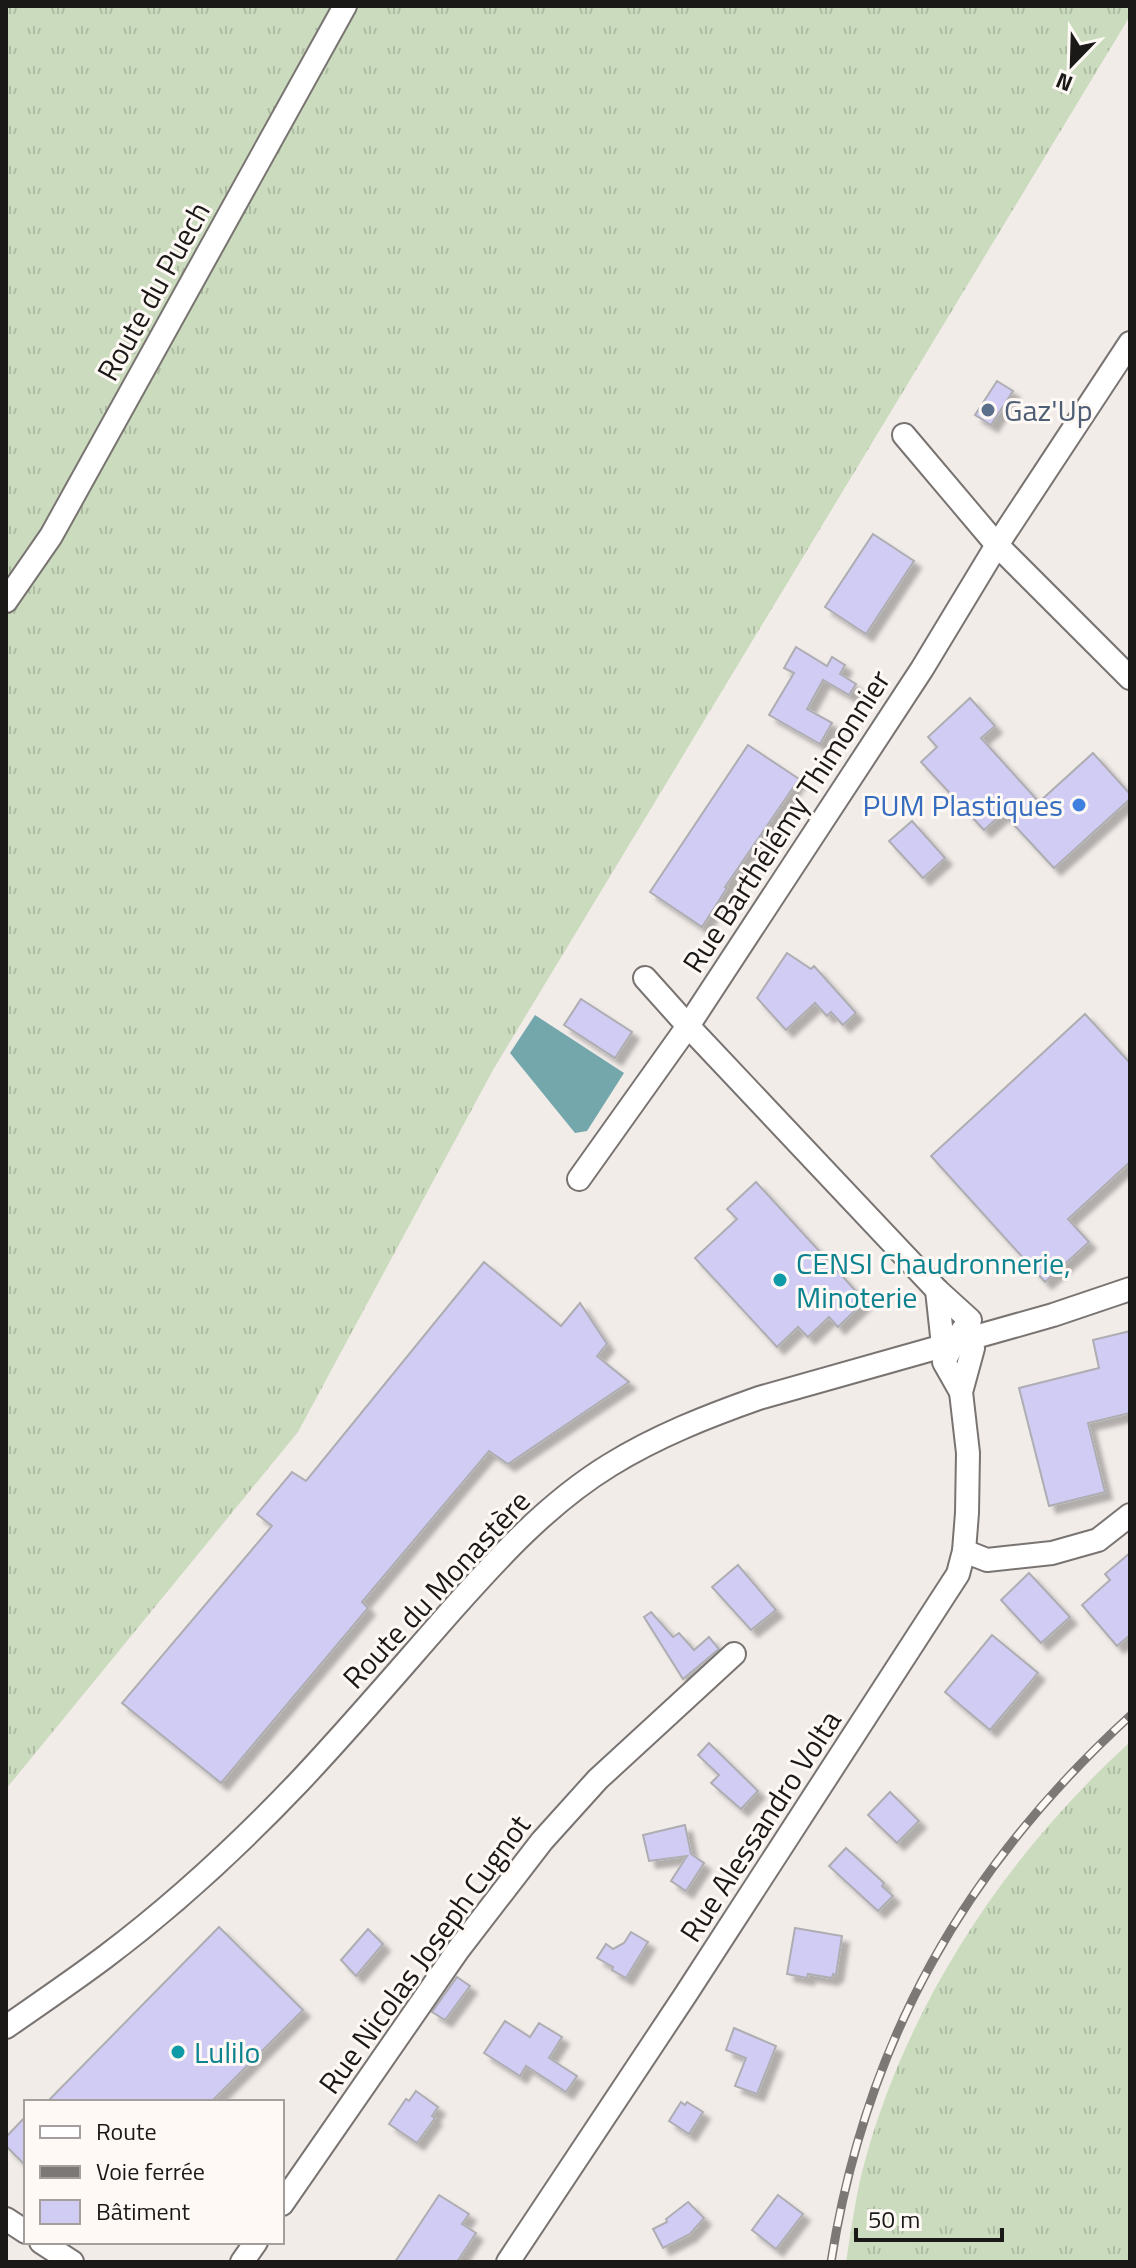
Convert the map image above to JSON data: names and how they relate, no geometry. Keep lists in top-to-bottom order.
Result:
{
  "streets": {
    "street": [
      "Route du Puech",
      "Rue Barthélémy Thimonnier",
      "Route du Monastère",
      "Rue Alessandro Volta",
      "Rue Nicolas Joseph Cugnot"
    ]
  },
  "crossings": [
    ["Route du Monastère", "Rue Alessandro Volta"]
  ],
  "places": [
    "Gaz'Up",
    "PUM Plastiques",
    "CENSI Chaudronnerie, Minoterie",
    "Lulilo"
  ],
  "legend": ["Route", "Voie ferrée", "Bâtiment"],
  "scale_bar": "50 m",
  "north": "bottom left"
}
